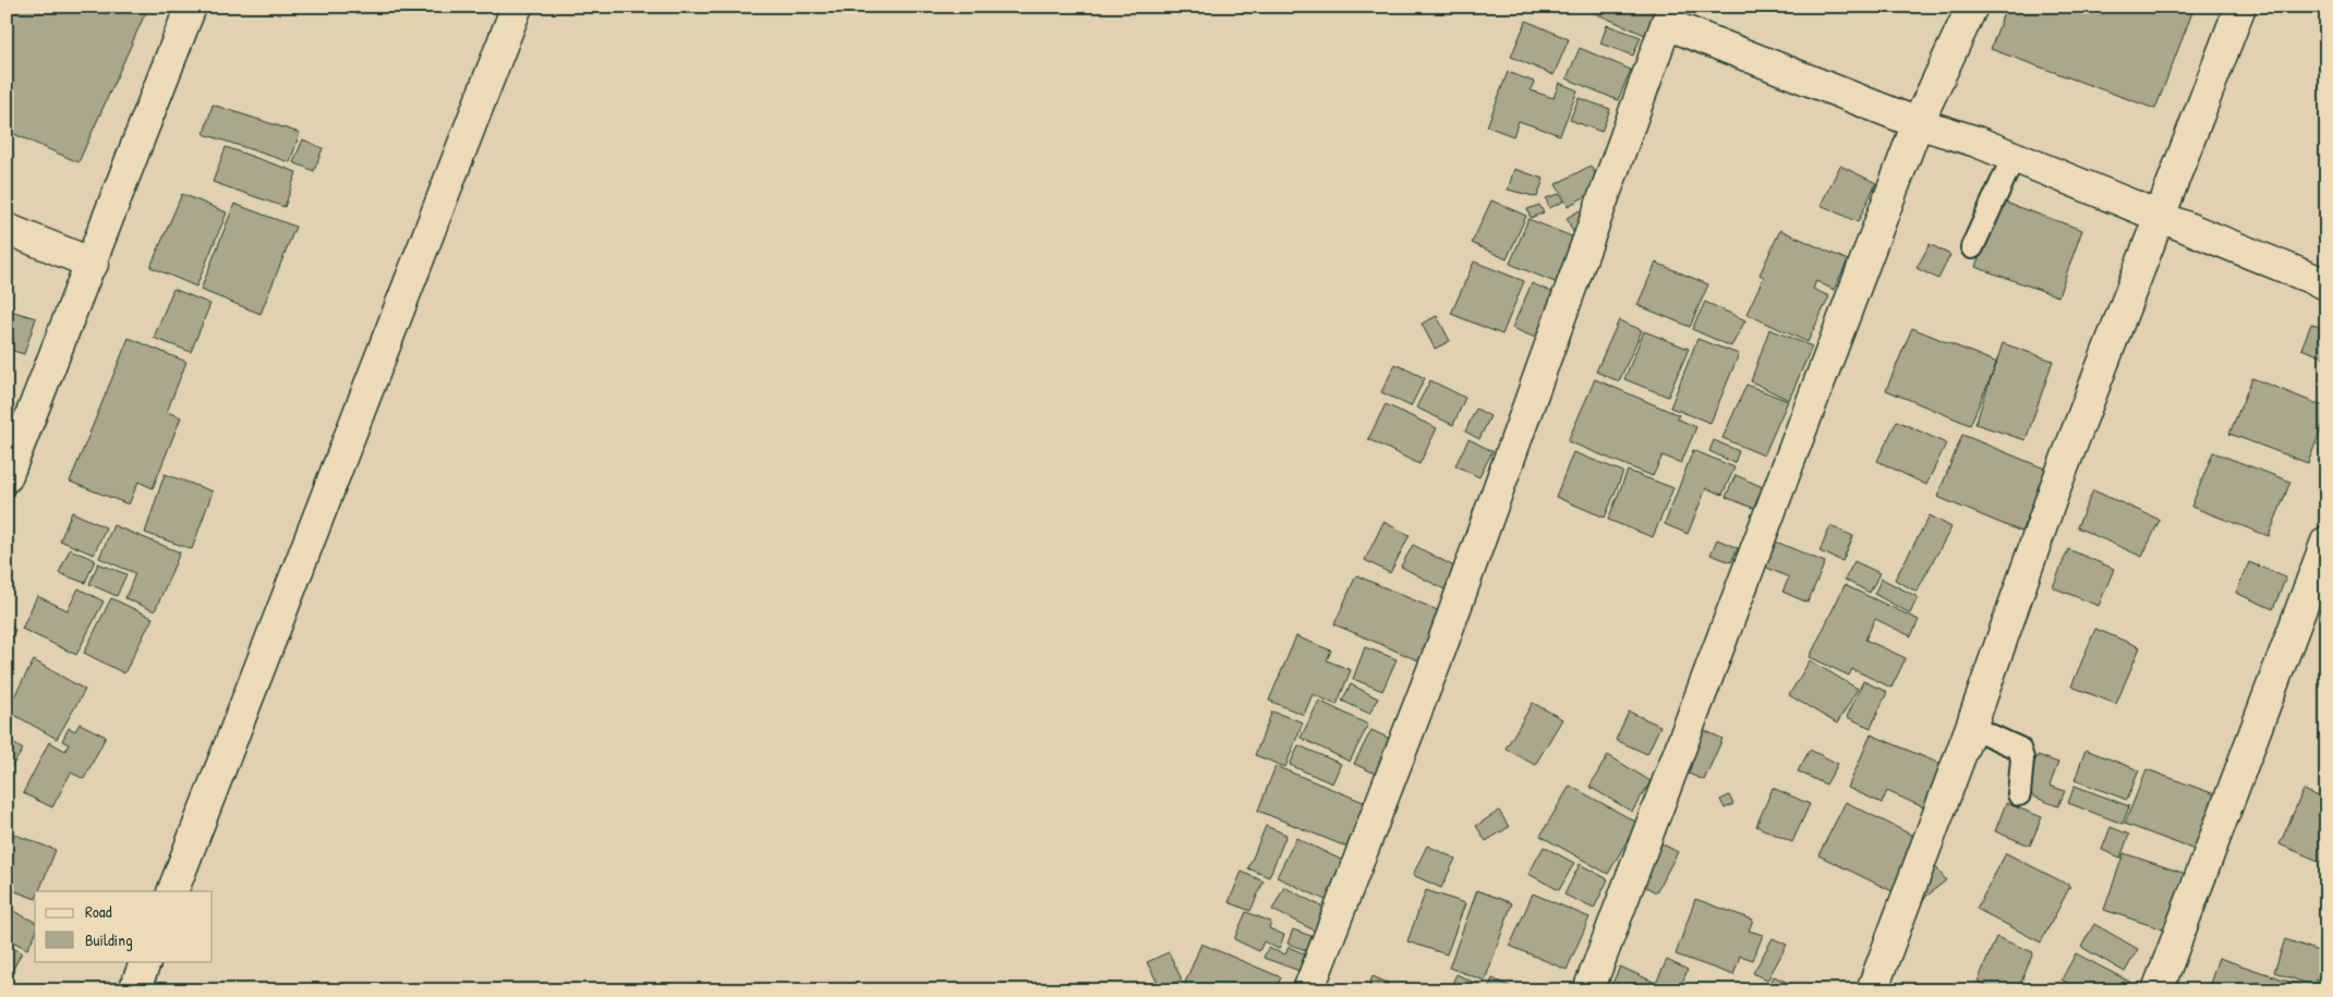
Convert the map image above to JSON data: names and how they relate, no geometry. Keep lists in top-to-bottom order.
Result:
{
  "legend": ["Road", "Building"]
}
